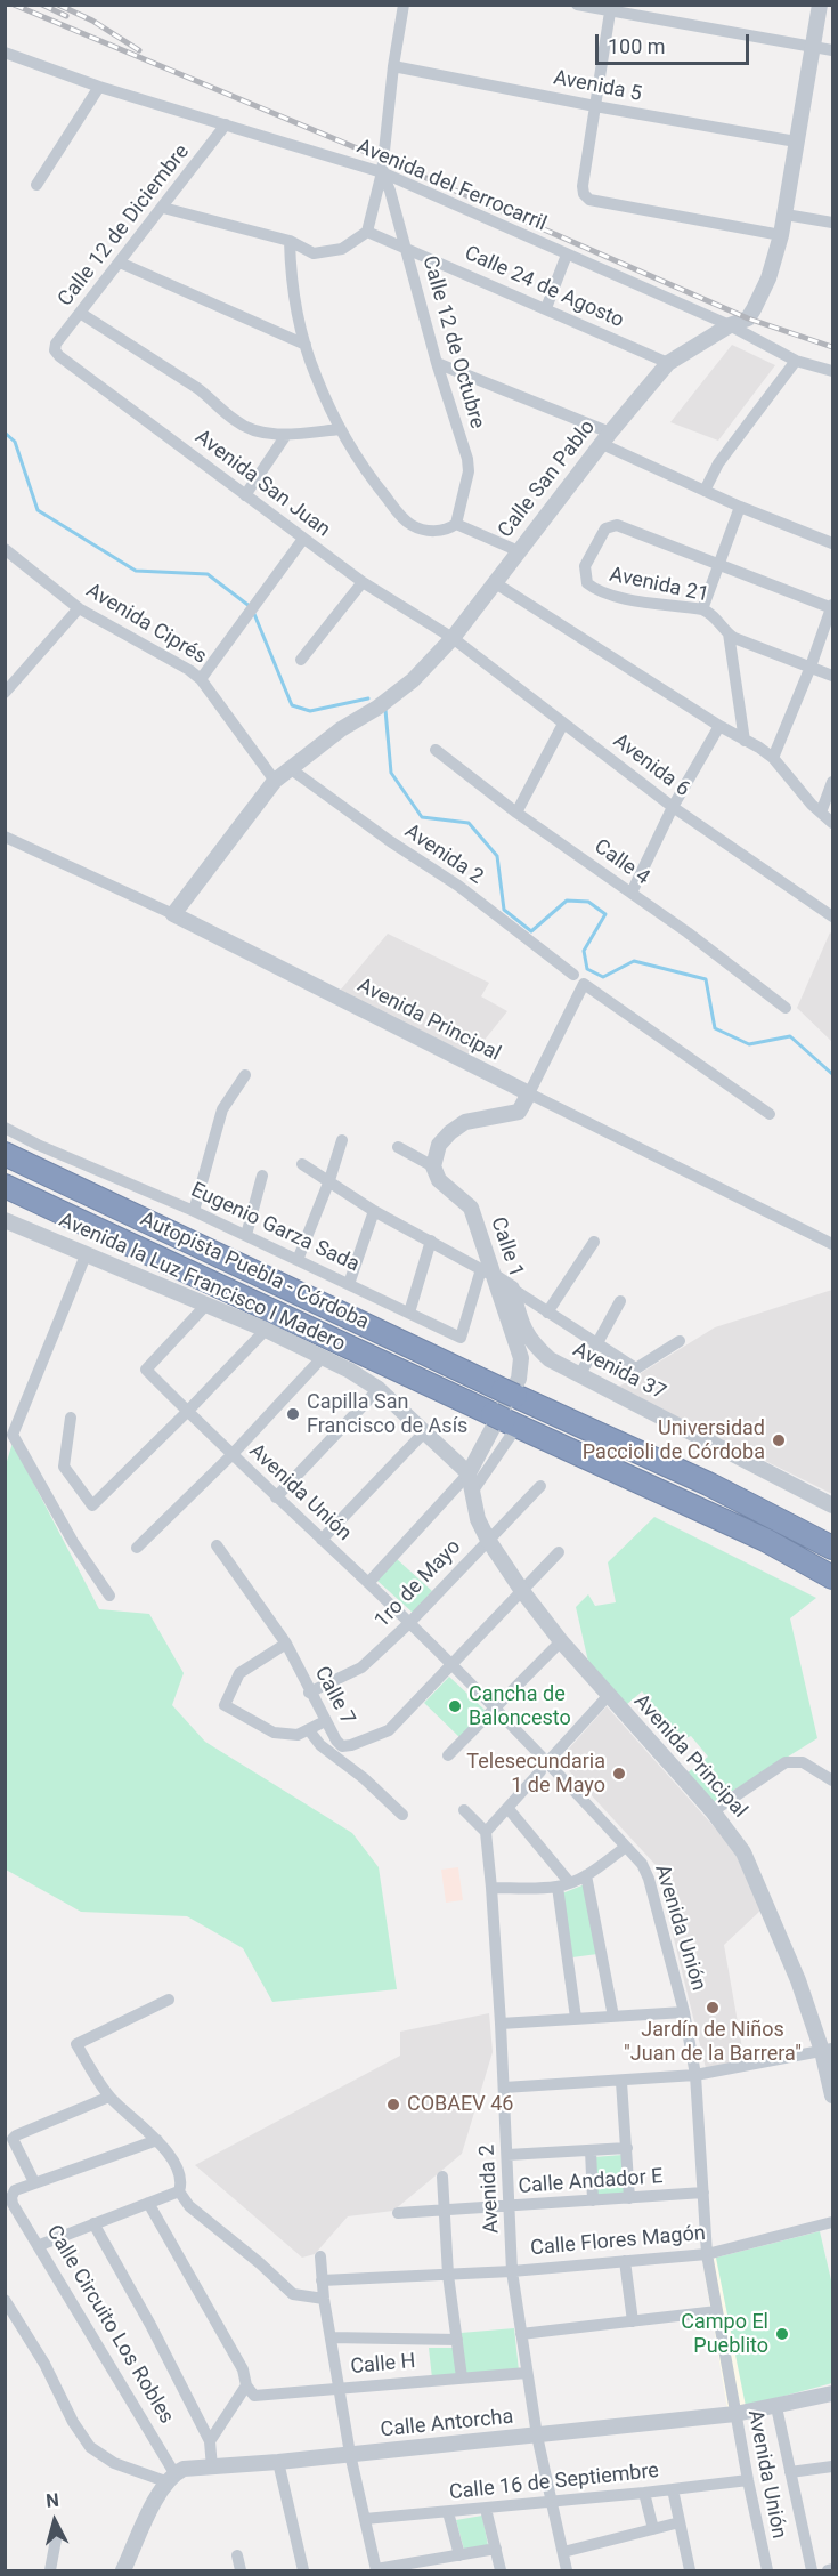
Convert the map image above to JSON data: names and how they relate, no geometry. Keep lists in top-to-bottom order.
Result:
{
  "streets": {
    "highway": ["Autopista Puebla - Córdoba"],
    "street": [
      "Avenida 5",
      "Avenida del Ferrocarril",
      "Calle 12 de Diciembre",
      "Calle 24 de Agosto",
      "Calle 12 de Octubre",
      "Calle San Pablo",
      "Avenida San Juan",
      "Avenida 21",
      "Avenida Ciprés",
      "Avenida 6",
      "Avenida 2",
      "Calle 4",
      "Avenida Principal",
      "Eugenio Garza Sada",
      "Calle 1",
      "Avenida la Luz Francisco I Madero",
      "Avenida 37",
      "Avenida Unión",
      "1ro de Mayo",
      "Calle 7",
      "Calle Andador E",
      "Calle Flores Magón",
      "Calle Circuito Los Robles",
      "Calle H",
      "Calle Antorcha",
      "Calle 16 de Septiembre"
    ]
  },
  "crossings": [
    ["Avenida 5", "Calle San Pablo"],
    ["Avenida del Ferrocarril", "Calle 12 de Diciembre"],
    ["Avenida del Ferrocarril", "Calle 12 de Octubre"],
    ["Avenida del Ferrocarril", "Calle San Pablo"],
    ["Calle 12 de Diciembre", "Avenida San Juan"],
    ["Calle 24 de Agosto", "Calle 12 de Octubre"],
    ["Calle 24 de Agosto", "Calle San Pablo"],
    ["Calle San Pablo", "Avenida San Juan"],
    ["Calle San Pablo", "Avenida Ciprés"],
    ["Calle San Pablo", "Avenida 6"],
    ["Calle San Pablo", "Avenida 2"],
    ["Calle San Pablo", "Avenida Principal"],
    ["Avenida San Juan", "Avenida 6"],
    ["Avenida 2", "Calle Andador E"],
    ["Avenida 2", "Calle Flores Magón"],
    ["Avenida 2", "Calle H"],
    ["Avenida 2", "Calle Antorcha"],
    ["Avenida 2", "Calle 16 de Septiembre"],
    ["Avenida Principal", "Calle 1"],
    ["Avenida Principal", "Avenida la Luz Francisco I Madero"],
    ["Avenida Principal", "1ro de Mayo"],
    ["Calle 1", "Avenida la Luz Francisco I Madero"],
    ["Avenida la Luz Francisco I Madero", "Avenida Unión"],
    ["Avenida Unión", "1ro de Mayo"],
    ["Avenida Unión", "Calle 7"],
    ["Avenida Unión", "Calle Andador E"],
    ["Avenida Unión", "Calle Flores Magón"],
    ["Avenida Unión", "Calle Antorcha"],
    ["Avenida Unión", "Calle 16 de Septiembre"],
    ["1ro de Mayo", "Calle 7"],
    ["Calle Circuito Los Robles", "Calle Antorcha"]
  ],
  "places": [
    "Capilla San Francisco de Asís",
    "Universidad Paccioli de Córdoba",
    "Cancha de Baloncesto",
    "Telesecundaria 1 de Mayo",
    "Jardín de Niños \"Juan de la Barrera\"",
    "COBAEV 46",
    "Campo El Pueblito"
  ],
  "scale_bar": "100 m",
  "north": "top"
}
